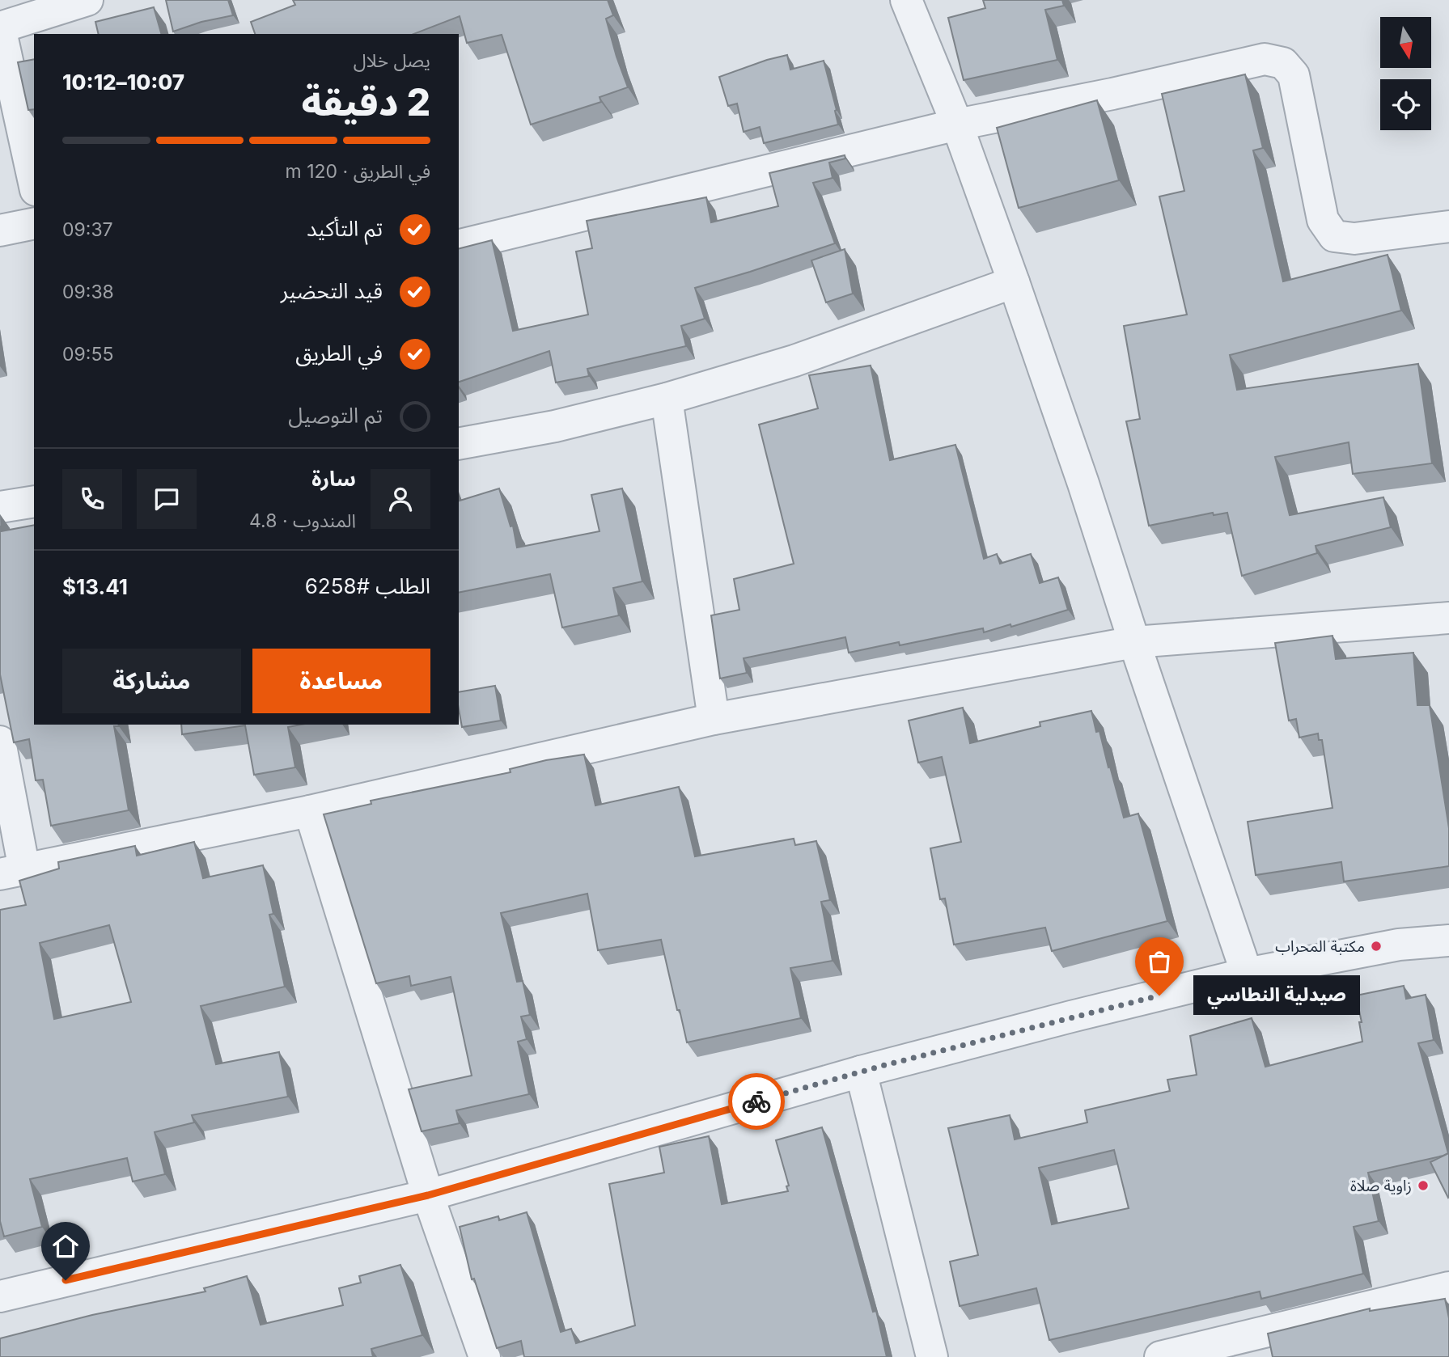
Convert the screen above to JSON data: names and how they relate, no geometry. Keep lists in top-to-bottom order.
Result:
{
  "places": ["مكتبة المحراب", "صيدلية النطاسي", "زاوية صلاة"],
  "north": "bottom",
  "page": {
    "heading": ["2 دقيقة", "يصل خلال", "10:07–10:12"],
    "panel": [
      "سارة",
      "المندوب · 4.8",
      "الطلب #6258",
      "$13.41"
    ],
    "bar": "في الطريق · 120 m",
    "list": [
      ["تم التأكيد", "09:37"],
      ["قيد التحضير", "09:38"],
      ["في الطريق", "09:55"],
      "تم التوصيل"
    ],
    "buttons": ["مساعدة", "مشاركة"],
    "bubble": "صيدلية النطاسي"
  }
}
